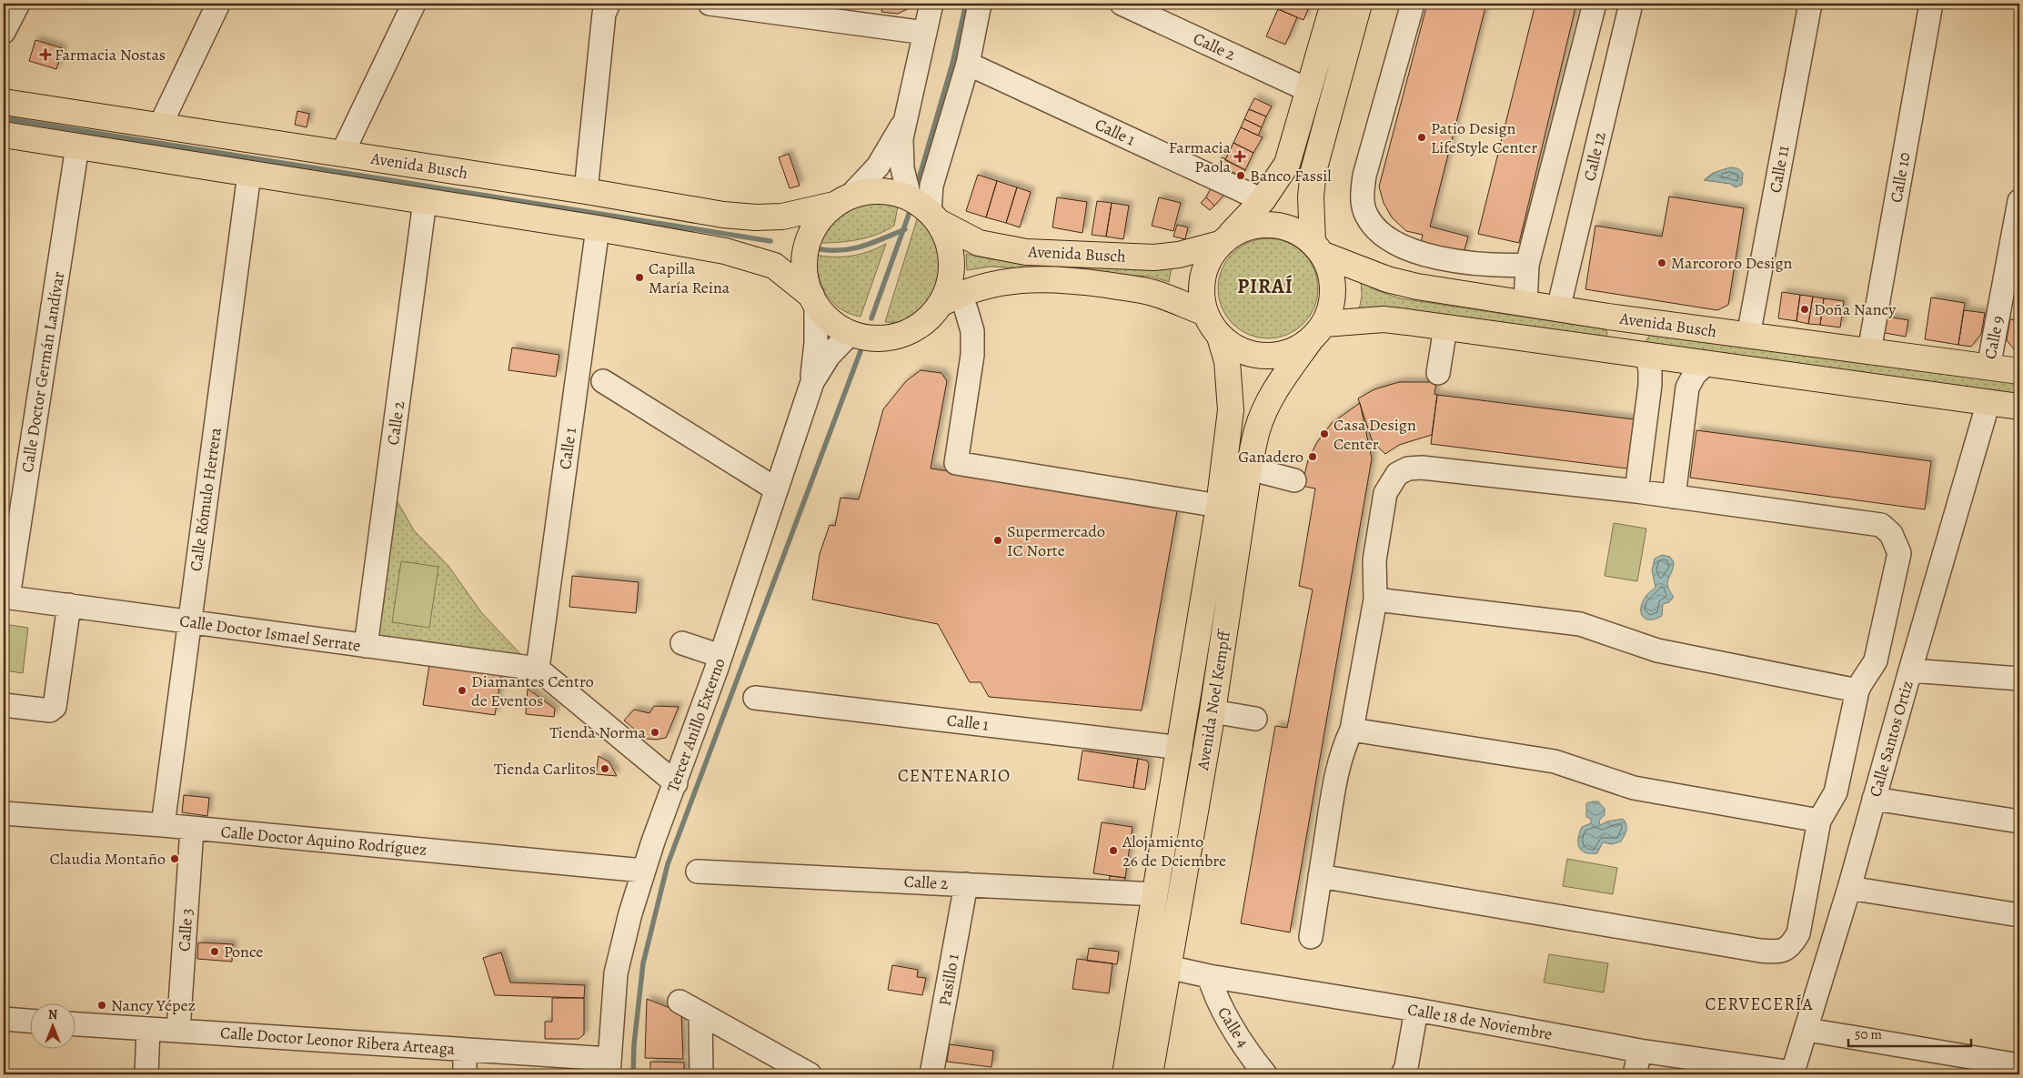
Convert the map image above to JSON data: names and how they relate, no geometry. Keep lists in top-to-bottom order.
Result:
{
  "streets": {
    "main road": ["Avenida Busch", "Avenida Noel Kempff"],
    "street": [
      "Calle 2",
      "Calle 1",
      "Calle 12",
      "Calle 11",
      "Calle 10",
      "Calle 9",
      "Calle Doctor Germán Landívar",
      "Calle Rómulo Herrera",
      "Calle Doctor Ismael Serrate",
      "Tercer Anillo Externo",
      "Calle Santos Ortiz",
      "Calle Doctor Aquino Rodríguez",
      "Calle 3",
      "Pasillo 1",
      "Calle 18 de Noviembre",
      "Calle 4",
      "Calle Doctor Leonor Ribera Arteaga"
    ]
  },
  "crossings": [
    ["Calle 2", "Avenida Busch"],
    ["Calle 2", "Calle Doctor Ismael Serrate"],
    ["Calle 2", "Avenida Noel Kempff"],
    ["Calle 2", "Pasillo 1"],
    ["Calle 1", "Avenida Busch"],
    ["Calle 1", "Calle Doctor Ismael Serrate"],
    ["Calle 1", "Avenida Noel Kempff"],
    ["Calle 12", "Avenida Busch"],
    ["Avenida Busch", "Calle 11"],
    ["Avenida Busch", "Calle 10"],
    ["Avenida Busch", "Calle 9"],
    ["Avenida Busch", "Calle Doctor Germán Landívar"],
    ["Avenida Busch", "Calle Rómulo Herrera"],
    ["Avenida Busch", "Avenida Noel Kempff"],
    ["Avenida Busch", "Tercer Anillo Externo"],
    ["Avenida Busch", "Calle Santos Ortiz"],
    ["Calle Doctor Germán Landívar", "Calle Doctor Ismael Serrate"],
    ["Calle Rómulo Herrera", "Calle Doctor Ismael Serrate"],
    ["Calle Rómulo Herrera", "Calle Doctor Aquino Rodríguez"],
    ["Avenida Noel Kempff", "Calle 18 de Noviembre"],
    ["Tercer Anillo Externo", "Calle Doctor Aquino Rodríguez"],
    ["Tercer Anillo Externo", "Calle Doctor Leonor Ribera Arteaga"],
    ["Calle Santos Ortiz", "Calle 18 de Noviembre"],
    ["Calle Doctor Aquino Rodríguez", "Calle 3"],
    ["Calle 3", "Calle Doctor Leonor Ribera Arteaga"],
    ["Calle 18 de Noviembre", "Calle 4"]
  ],
  "districts": ["PIRAÍ", "CENTENARIO", "CERVECERÍA"],
  "places": {
    "health": ["Farmacia Nostas", "Farmacia Paola"],
    "other": [
      "Patio Design LifeStyle Center",
      "Banco Fassil",
      "Marcororo Design",
      "Capilla María Reina",
      "Doña Nancy",
      "Casa Design Center",
      "Ganadero",
      "Supermercado IC Norte",
      "Diamantes Centro de Eventos",
      "Tienda Norma",
      "Tienda Carlitos",
      "Alojamiento 26 de Dciembre",
      "Claudia Montaño",
      "Ponce",
      "Nancy Yépez"
    ]
  },
  "scale_bar": "50 m",
  "north": "top"
}
